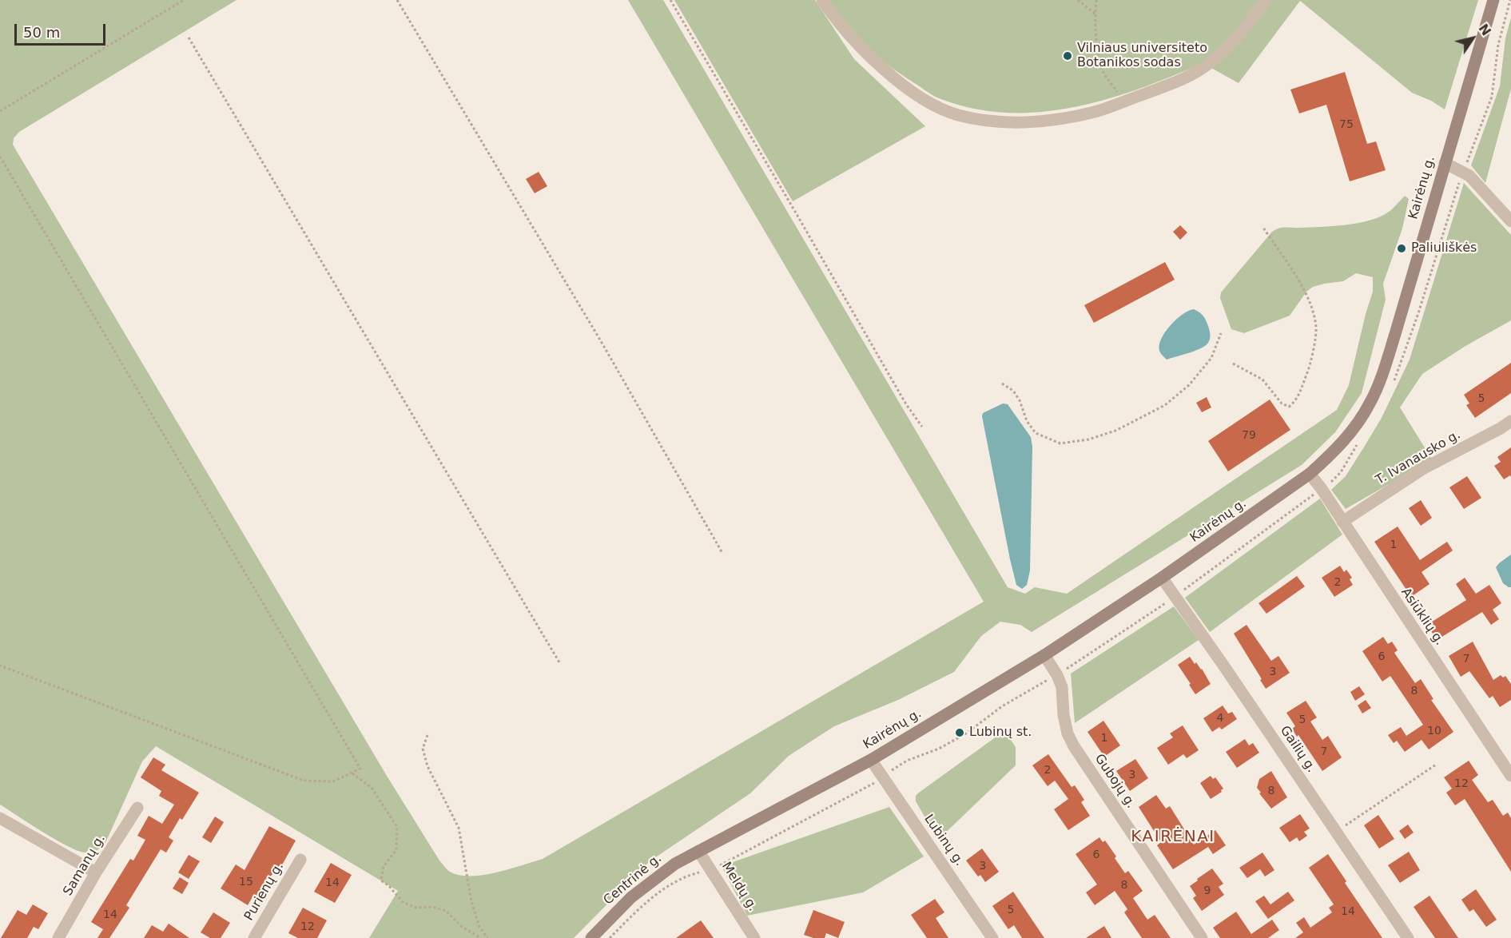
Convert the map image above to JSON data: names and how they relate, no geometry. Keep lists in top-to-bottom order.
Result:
{
  "streets": {
    "main road": ["Kairėnų g.", "Centrinė g."],
    "street": [
      "T. Ivanausko g.",
      "Asiūklių g.",
      "Gailių g.",
      "Gubojų g.",
      "Lubinų g.",
      "Samanų g.",
      "Meldų g.",
      "Purienų g."
    ]
  },
  "crossings": [
    ["Kairėnų g.", "Asiūklių g."],
    ["Kairėnų g.", "Gailių g."],
    ["Kairėnų g.", "Gubojų g."],
    ["Kairėnų g.", "Lubinų g."],
    ["Kairėnų g.", "Centrinė g."],
    ["Kairėnų g.", "Meldų g."],
    ["T. Ivanausko g.", "Asiūklių g."],
    ["Centrinė g.", "Meldų g."]
  ],
  "districts": ["KAIRĖNAI"],
  "places": ["Vilniaus universiteto Botanikos sodas", "Paliuliškės", "Lubinų st."],
  "house_numbers": [
    "75",
    "5",
    "79",
    "1",
    "2",
    "6",
    "7",
    "3",
    "8",
    "4",
    "5",
    "10",
    "1",
    "7",
    "2",
    "3",
    "12",
    "8",
    "6",
    "3",
    "15",
    "14",
    "8",
    "9",
    "5",
    "14",
    "14",
    "12"
  ],
  "scale_bar": "50 m",
  "north": "top right"
}
